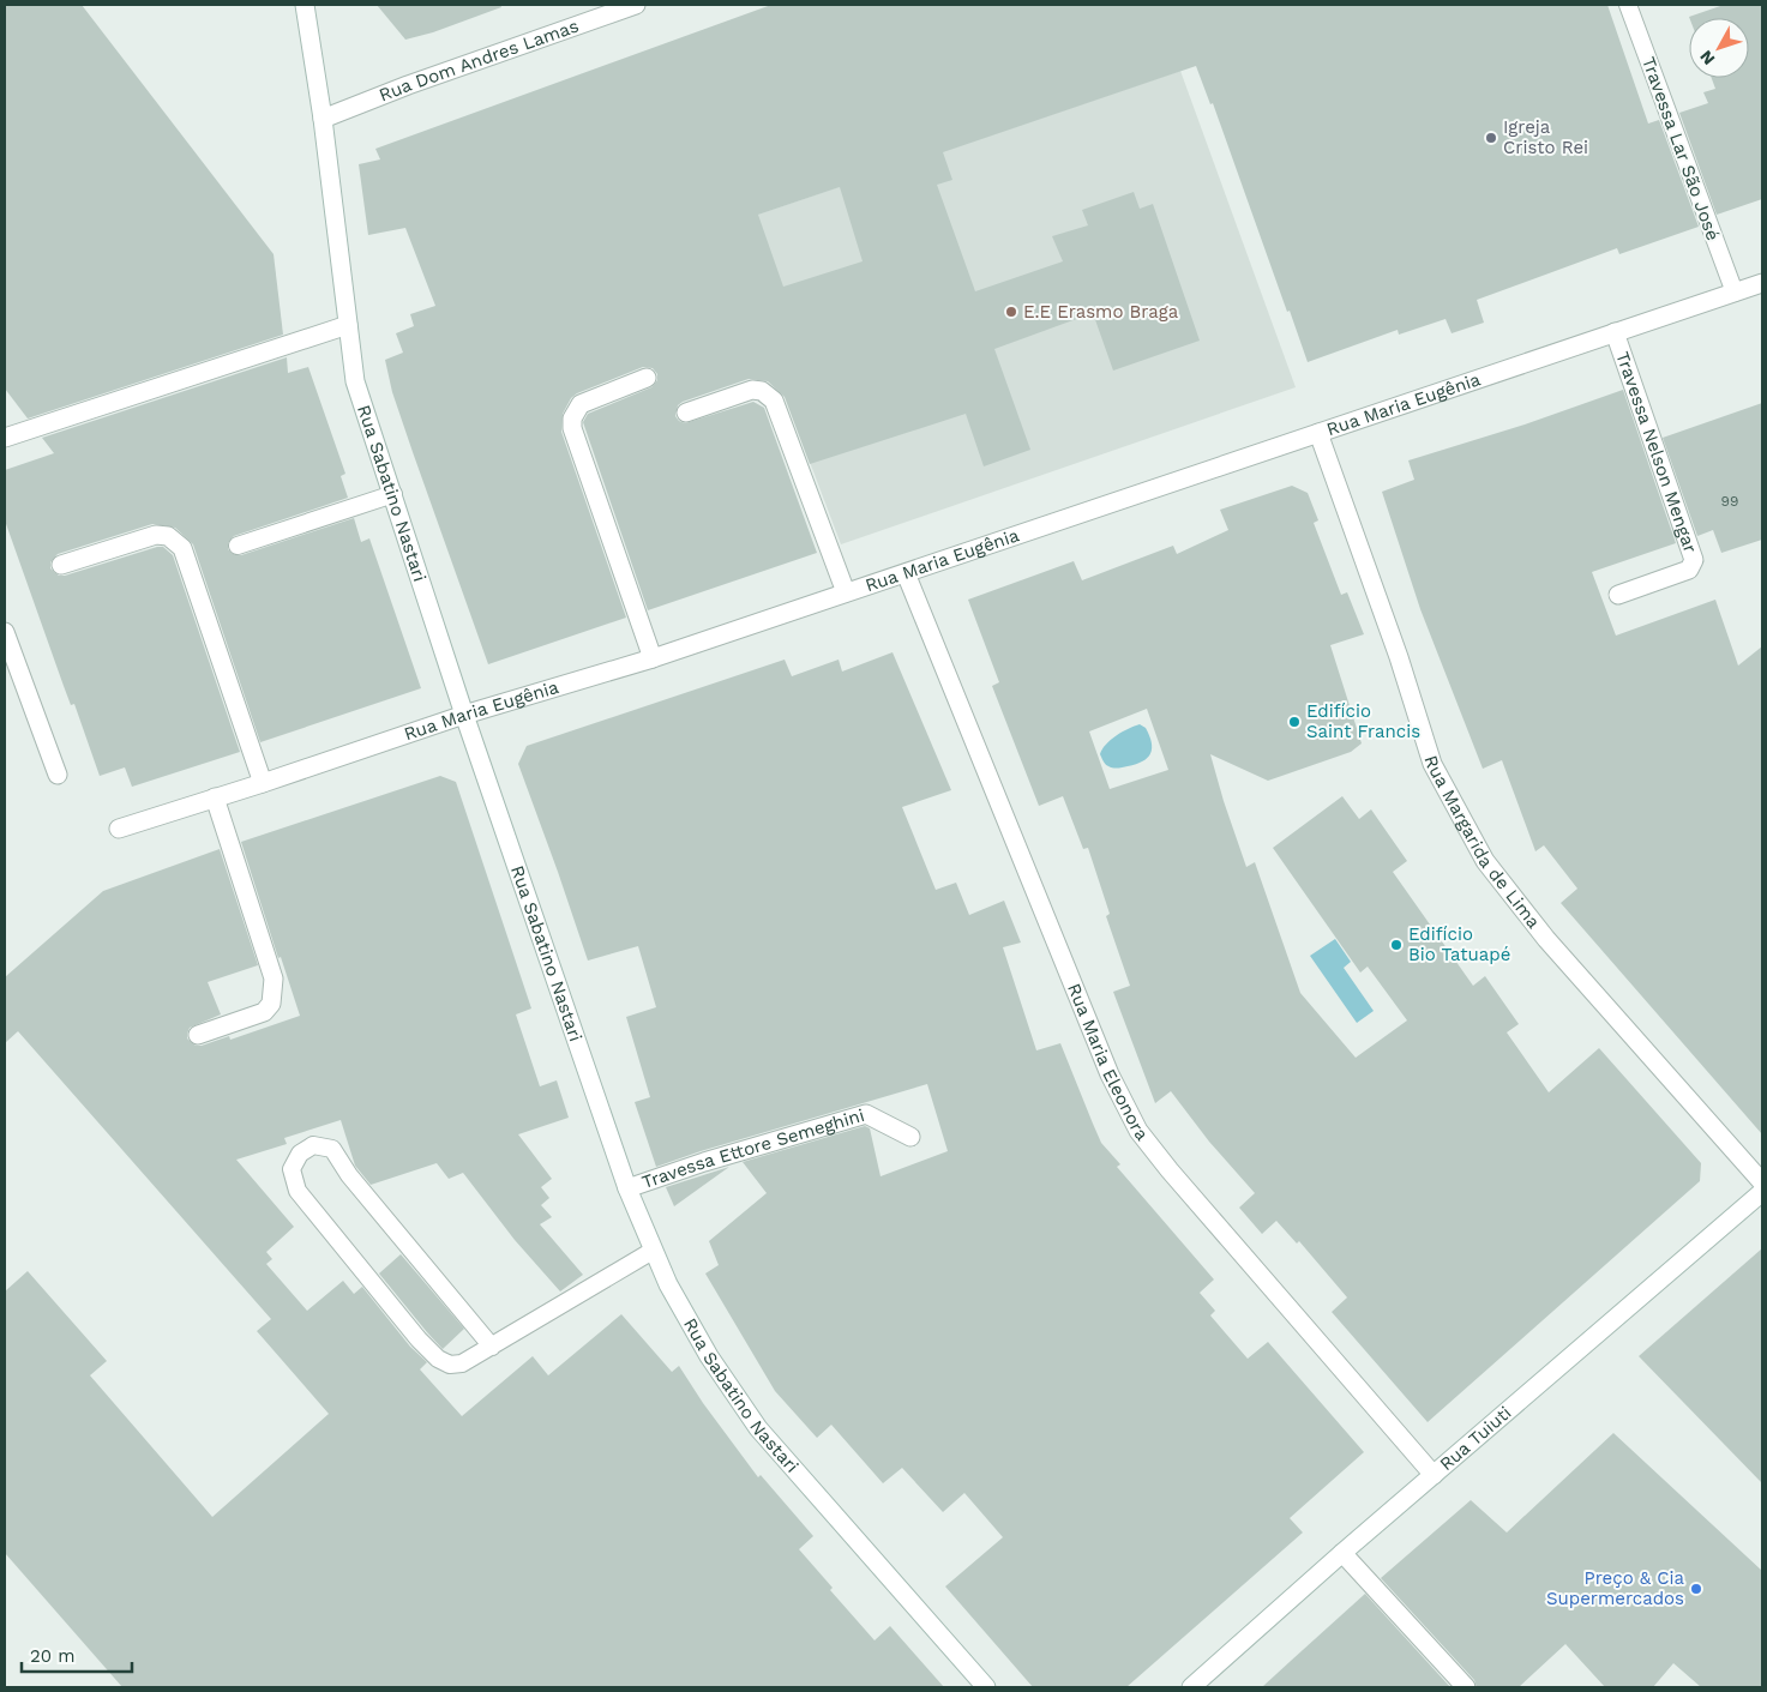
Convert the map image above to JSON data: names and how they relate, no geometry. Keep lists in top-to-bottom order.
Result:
{
  "streets": {
    "street": [
      "Rua Dom Andres Lamas",
      "Rua Maria Eugênia",
      "Travessa Nelson Mengar",
      "Rua Sabatino Nastari",
      "Rua Margarida de Lima",
      "Rua Maria Eleonora",
      "Travessa Ettore Semeghini",
      "Rua Tuiuti"
    ],
    "lane": ["Travessa Lar São José"]
  },
  "crossings": [
    ["Rua Dom Andres Lamas", "Rua Sabatino Nastari"],
    ["Travessa Lar São José", "Rua Maria Eugênia"],
    ["Rua Maria Eugênia", "Travessa Nelson Mengar"],
    ["Rua Maria Eugênia", "Rua Sabatino Nastari"],
    ["Rua Maria Eugênia", "Rua Margarida de Lima"],
    ["Rua Maria Eugênia", "Rua Maria Eleonora"],
    ["Rua Sabatino Nastari", "Travessa Ettore Semeghini"],
    ["Rua Maria Eleonora", "Rua Tuiuti"]
  ],
  "places": [
    "Igreja Cristo Rei",
    "E.E Erasmo Braga",
    "Edifício Saint Francis",
    "Edifício Bio Tatuapé",
    "Preço & Cia Supermercados"
  ],
  "house_numbers": ["99"],
  "scale_bar": "20 m",
  "north": "bottom left"
}
